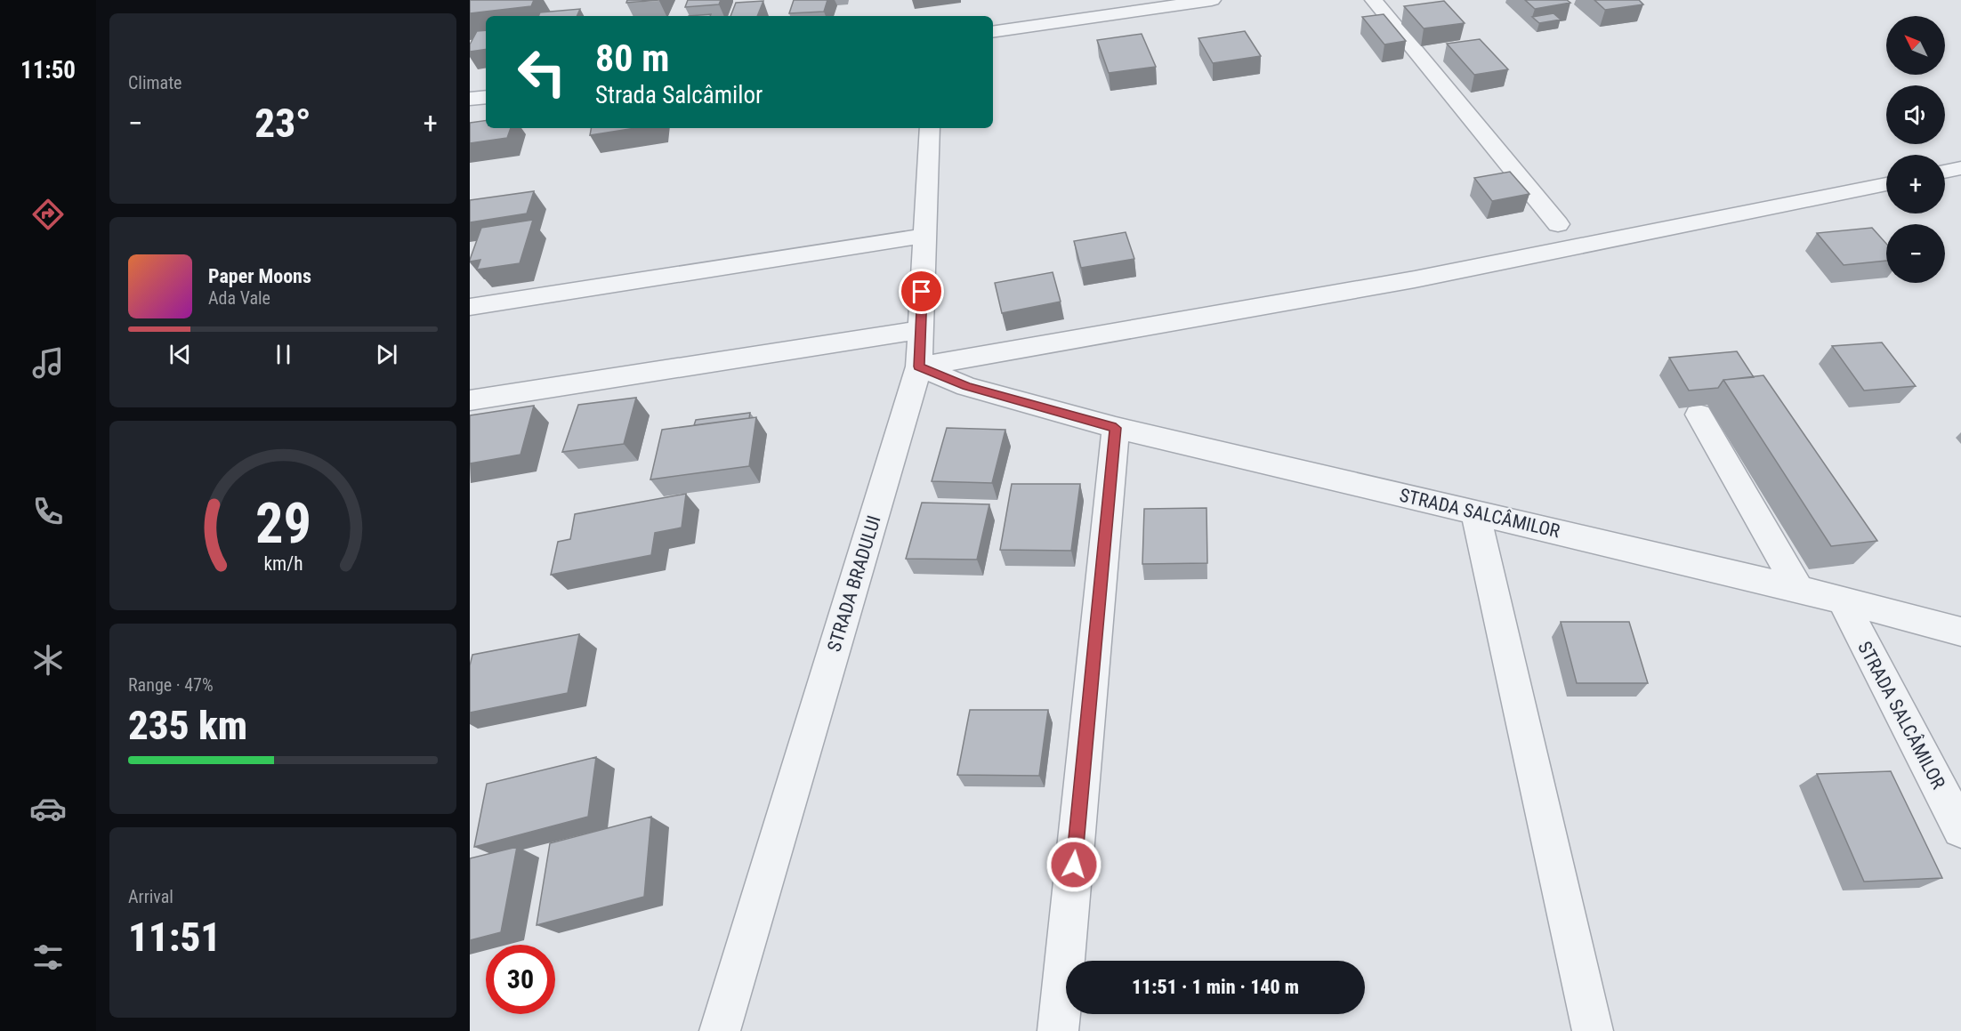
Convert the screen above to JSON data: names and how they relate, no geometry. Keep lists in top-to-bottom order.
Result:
{
  "streets": {
    "street": ["STRADA SALCÂMILOR", "STRADA BRADULUI"]
  },
  "crossings": [
    ["STRADA SALCÂMILOR", "STRADA BRADULUI"]
  ],
  "north": "top left",
  "page": {
    "tabs": "11:50",
    "tile": [
      "Climate",
      ["Range · 47%", "235 km"],
      ["Arrival", "11:51"]
    ],
    "map_buttons": ["+", "−"],
    "turn": ["80 m", "Strada Salcâmilor"],
    "heat": ["−", "23°", "+"],
    "song": ["Paper Moons", "Ada Vale"],
    "limit": "30",
    "trip": "11:51 · 1 min · 140 m",
    "gauge": ["29", "km/h"]
  }
}
